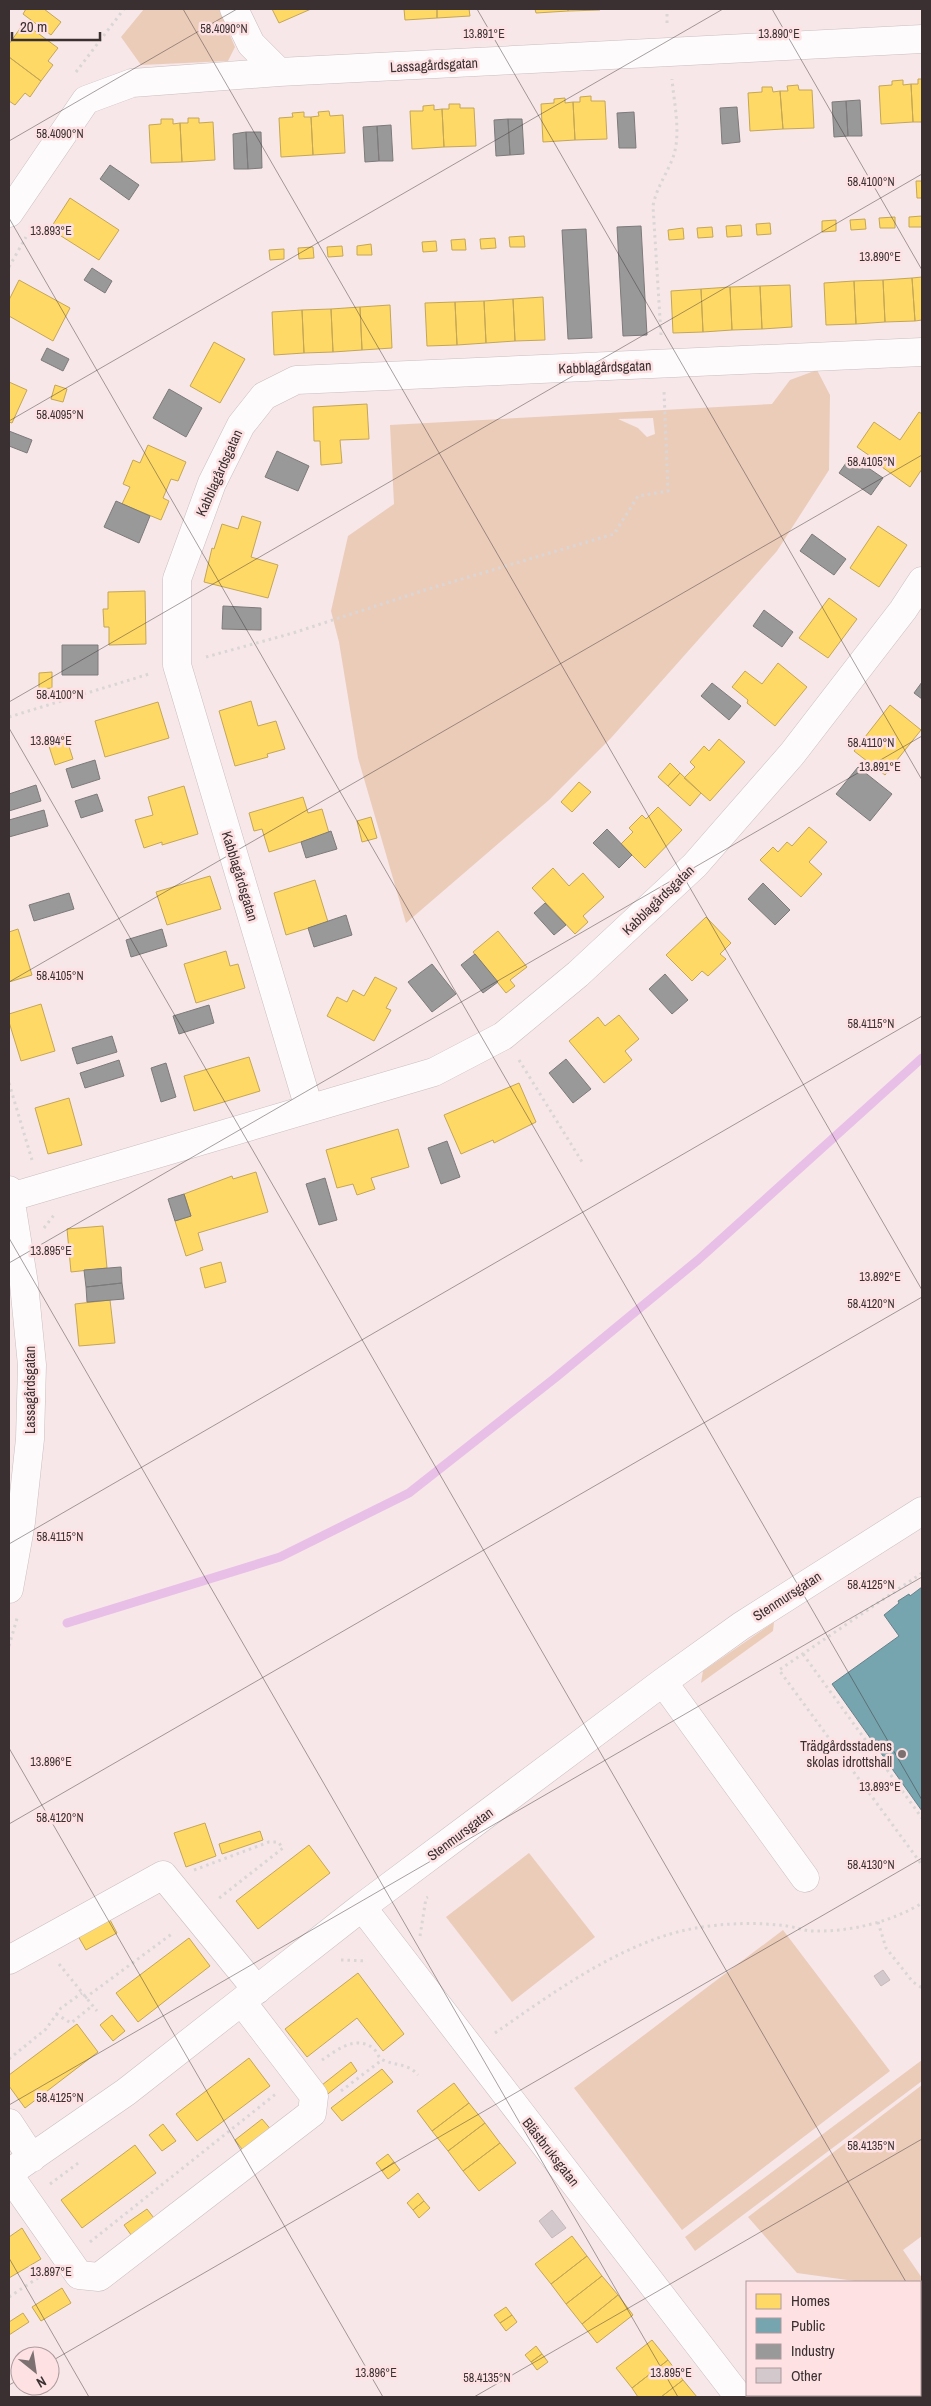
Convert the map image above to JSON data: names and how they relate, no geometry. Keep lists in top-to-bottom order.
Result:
{
  "streets": {
    "street": [
      "Lassagårdsgatan",
      "Kabblagårdsgatan",
      "Stenmursgatan",
      "Blästbruksgatan"
    ]
  },
  "crossings": [
    ["Lassagårdsgatan", "Kabblagårdsgatan"],
    ["Stenmursgatan", "Blästbruksgatan"]
  ],
  "places": ["Trädgårdsstadens skolas idrottshall"],
  "legend": [
    "Homes",
    "Public",
    "Industry",
    "Other"
  ],
  "scale_bar": "20 m",
  "north": "bottom right",
  "coordinates": [
    "58.4090°N",
    "13.890°E",
    "13.891°E",
    "58.4100°N",
    "13.893°E",
    "58.4095°N",
    "58.4105°N",
    "13.894°E",
    "58.4110°N",
    "58.4115°N",
    "13.895°E",
    "13.892°E",
    "58.4120°N",
    "58.4125°N",
    "13.896°E",
    "58.4130°N",
    "58.4135°N",
    "13.897°E"
  ]
}
